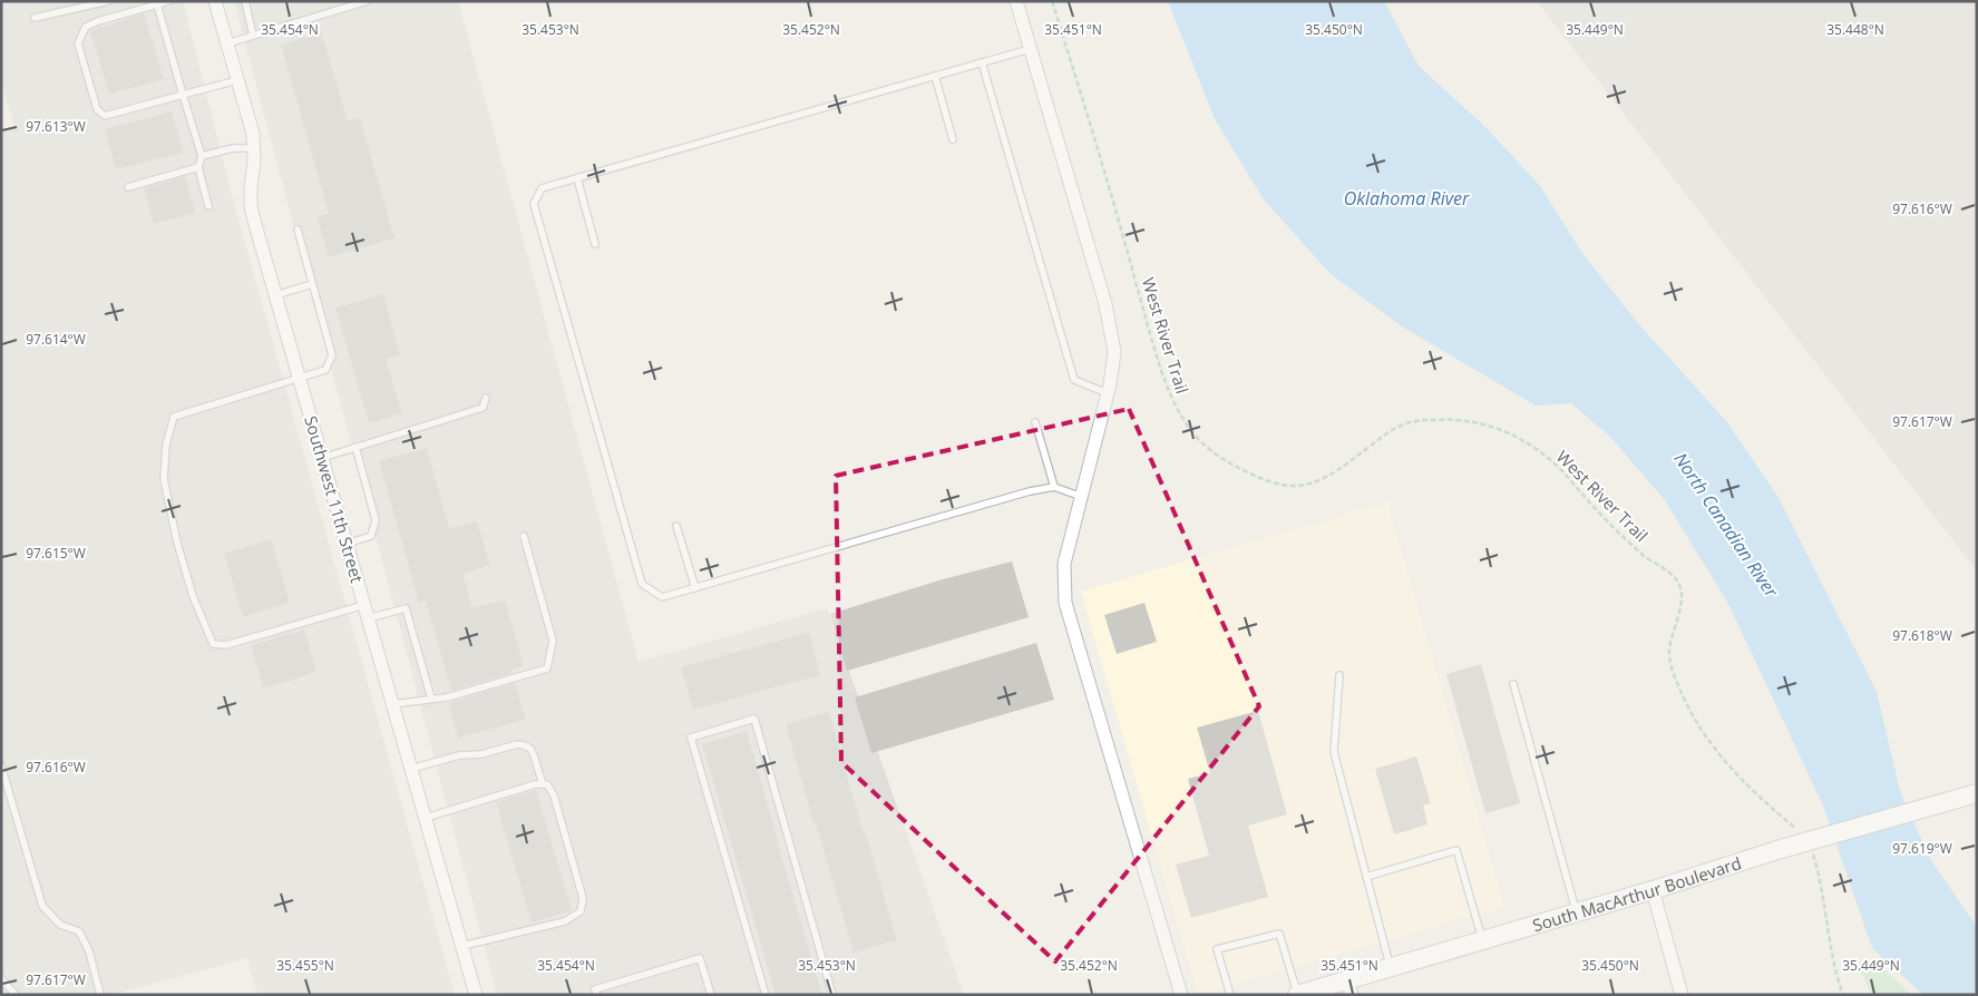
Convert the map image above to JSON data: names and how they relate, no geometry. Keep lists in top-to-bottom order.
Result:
{
  "streets": {
    "main road": ["South MacArthur Boulevard"],
    "street": ["Southwest 11th Street"],
    "path": ["West River Trail"]
  },
  "water": ["Oklahoma River", "North Canadian River"],
  "coordinates": [
    "35.454°N",
    "35.453°N",
    "35.452°N",
    "35.451°N",
    "35.450°N",
    "35.449°N",
    "35.448°N",
    "97.613°W",
    "97.616°W",
    "97.614°W",
    "97.617°W",
    "97.615°W",
    "97.618°W",
    "97.619°W",
    "35.455°N"
  ]
}
